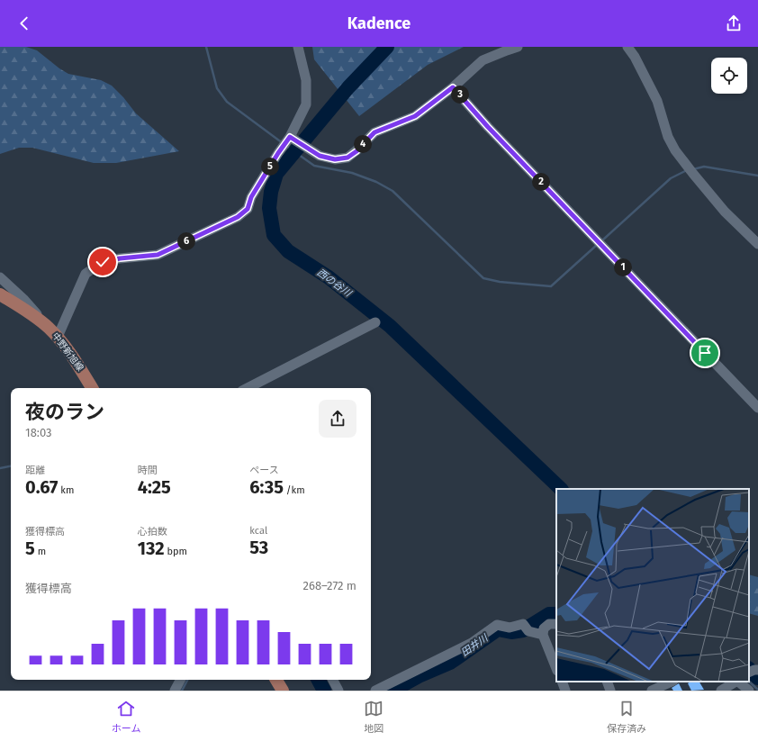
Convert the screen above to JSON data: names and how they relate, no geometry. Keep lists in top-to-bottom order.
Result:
{
  "streets": {
    "main road": ["中野新旭線"]
  },
  "water": ["西の谷川", "田井川"],
  "page": {
    "header": "Kadence",
    "pins": [
      "3",
      "4",
      "5",
      "2",
      "6",
      "1"
    ],
    "heading": ["夜のラン", "18:03"],
    "stats": [
      ["距離", "0.67 km"],
      ["時間", "4:25"],
      ["ペース", "6:35 /km"],
      ["獲得標高", "5 m"],
      ["心拍数", "132 bpm"],
      ["kcal", "53"]
    ],
    "chart": ["獲得標高", "268–272 m"],
    "tabs": ["ホーム", "地図", "保存済み"]
  }
}
